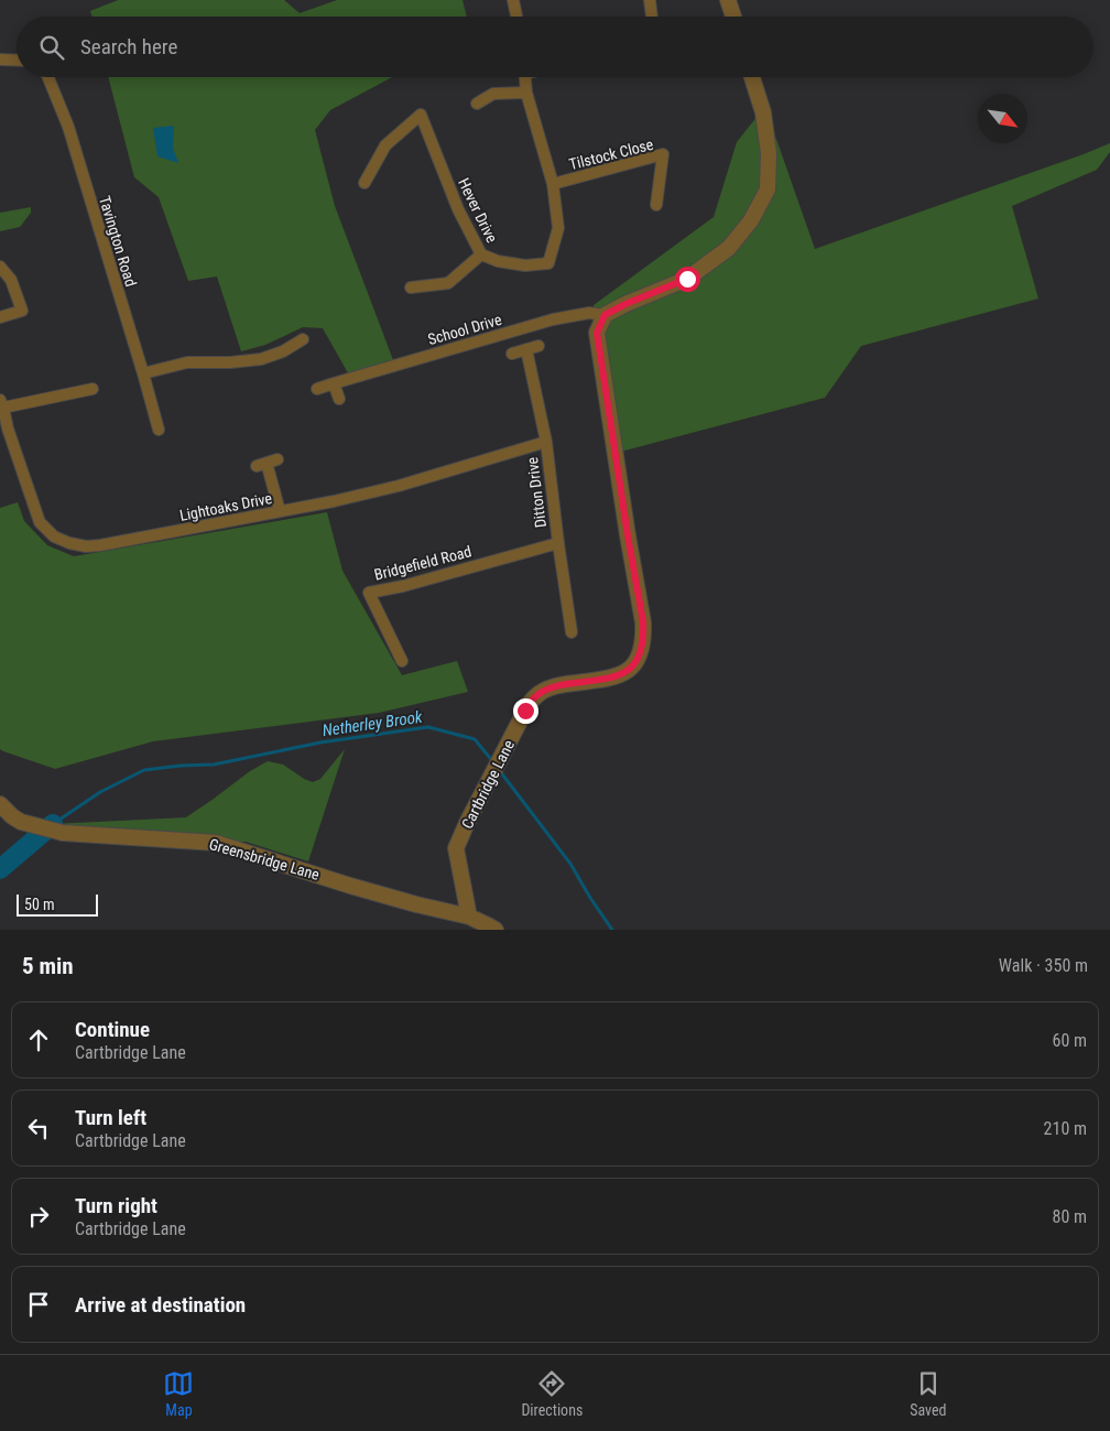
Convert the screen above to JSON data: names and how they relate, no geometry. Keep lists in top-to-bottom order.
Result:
{
  "streets": {
    "street": [
      "Tilstock Close",
      "Hever Drive",
      "Tavington Road",
      "School Drive",
      "Ditton Drive",
      "Lightoaks Drive",
      "Bridgefield Road",
      "Cartbridge Lane",
      "Greensbridge Lane"
    ]
  },
  "crossings": [
    ["Tilstock Close", "Hever Drive"],
    ["School Drive", "Cartbridge Lane"],
    ["Ditton Drive", "Lightoaks Drive"],
    ["Ditton Drive", "Bridgefield Road"],
    ["Cartbridge Lane", "Greensbridge Lane"]
  ],
  "water": ["Netherley Brook"],
  "scale_bar": "50 m",
  "north": "bottom right",
  "page": {
    "search": "Search here",
    "scale": "50 m",
    "heading": ["5 min", "Walk · 350 m"],
    "list": [
      ["Continue", "Cartbridge Lane", "60 m"],
      ["Turn left", "Cartbridge Lane", "210 m"],
      ["Turn right", "Cartbridge Lane", "80 m"],
      "Arrive at destination"
    ],
    "nav": ["Map", "Directions", "Saved"]
  }
}
